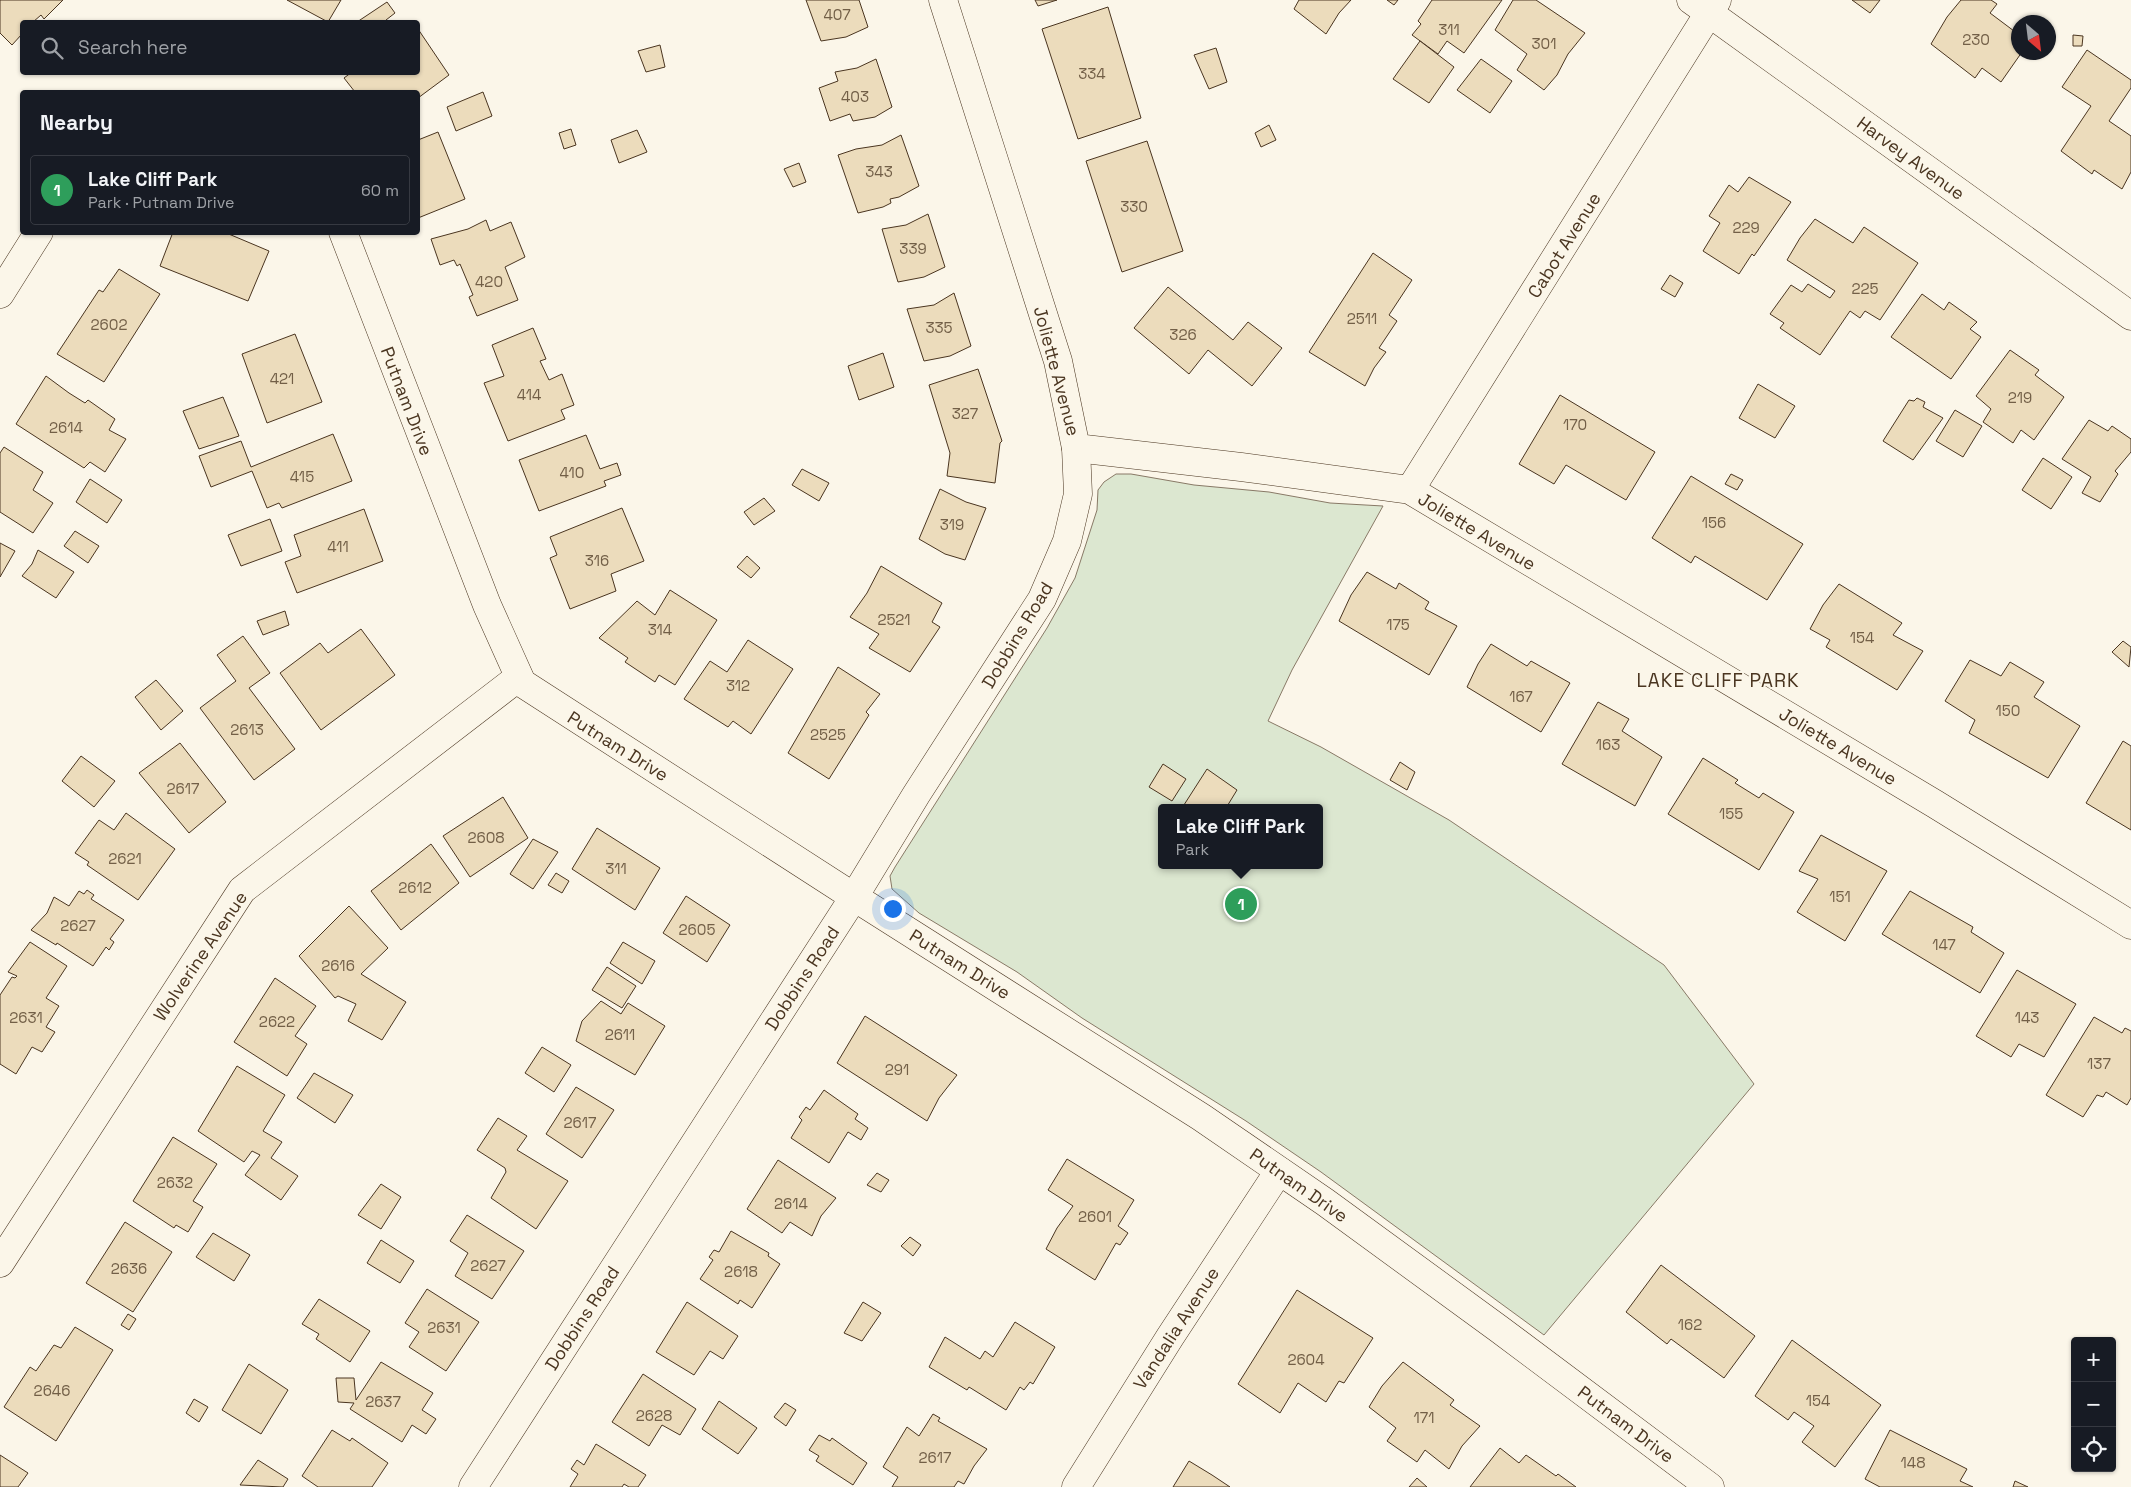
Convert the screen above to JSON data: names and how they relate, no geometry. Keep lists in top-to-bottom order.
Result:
{
  "streets": {
    "street": [
      "Harvey Avenue",
      "Cabot Avenue",
      "Joliette Avenue",
      "Putnam Drive",
      "Dobbins Road",
      "Wolverine Avenue",
      "Vandalia Avenue"
    ]
  },
  "crossings": [
    ["Harvey Avenue", "Cabot Avenue"],
    ["Cabot Avenue", "Joliette Avenue"],
    ["Joliette Avenue", "Dobbins Road"],
    ["Putnam Drive", "Dobbins Road"],
    ["Putnam Drive", "Wolverine Avenue"],
    ["Putnam Drive", "Vandalia Avenue"]
  ],
  "districts": ["LAKE CLIFF PARK"],
  "house_numbers": [
    "407",
    "311",
    "230",
    "301",
    "334",
    "403",
    "343",
    "330",
    "229",
    "339",
    "420",
    "225",
    "2511",
    "2602",
    "335",
    "326",
    "421",
    "414",
    "219",
    "327",
    "170",
    "2614",
    "410",
    "415",
    "156",
    "319",
    "411",
    "316",
    "2521",
    "175",
    "314",
    "154",
    "312",
    "167",
    "150",
    "2613",
    "2525",
    "163",
    "2617",
    "155",
    "2608",
    "2621",
    "311",
    "2612",
    "151",
    "2627",
    "2605",
    "147",
    "2616",
    "2631",
    "143",
    "2622",
    "2611",
    "137",
    "291",
    "2617",
    "2632",
    "2614",
    "2601",
    "2627",
    "2636",
    "2618",
    "162",
    "2631",
    "2604",
    "2646",
    "154",
    "2637",
    "2628",
    "171",
    "2617",
    "148"
  ],
  "north": "bottom right",
  "page": {
    "search": "Search here",
    "heading": "Nearby",
    "list": [
      {
        "mark": "1",
        "name": "Lake Cliff Park",
        "note": "Park · Putnam Drive",
        "value": "60 m"
      }
    ],
    "popup": ["Lake Cliff Park", "Park"],
    "pins": "1",
    "map_buttons": ["+", "−"]
  }
}
